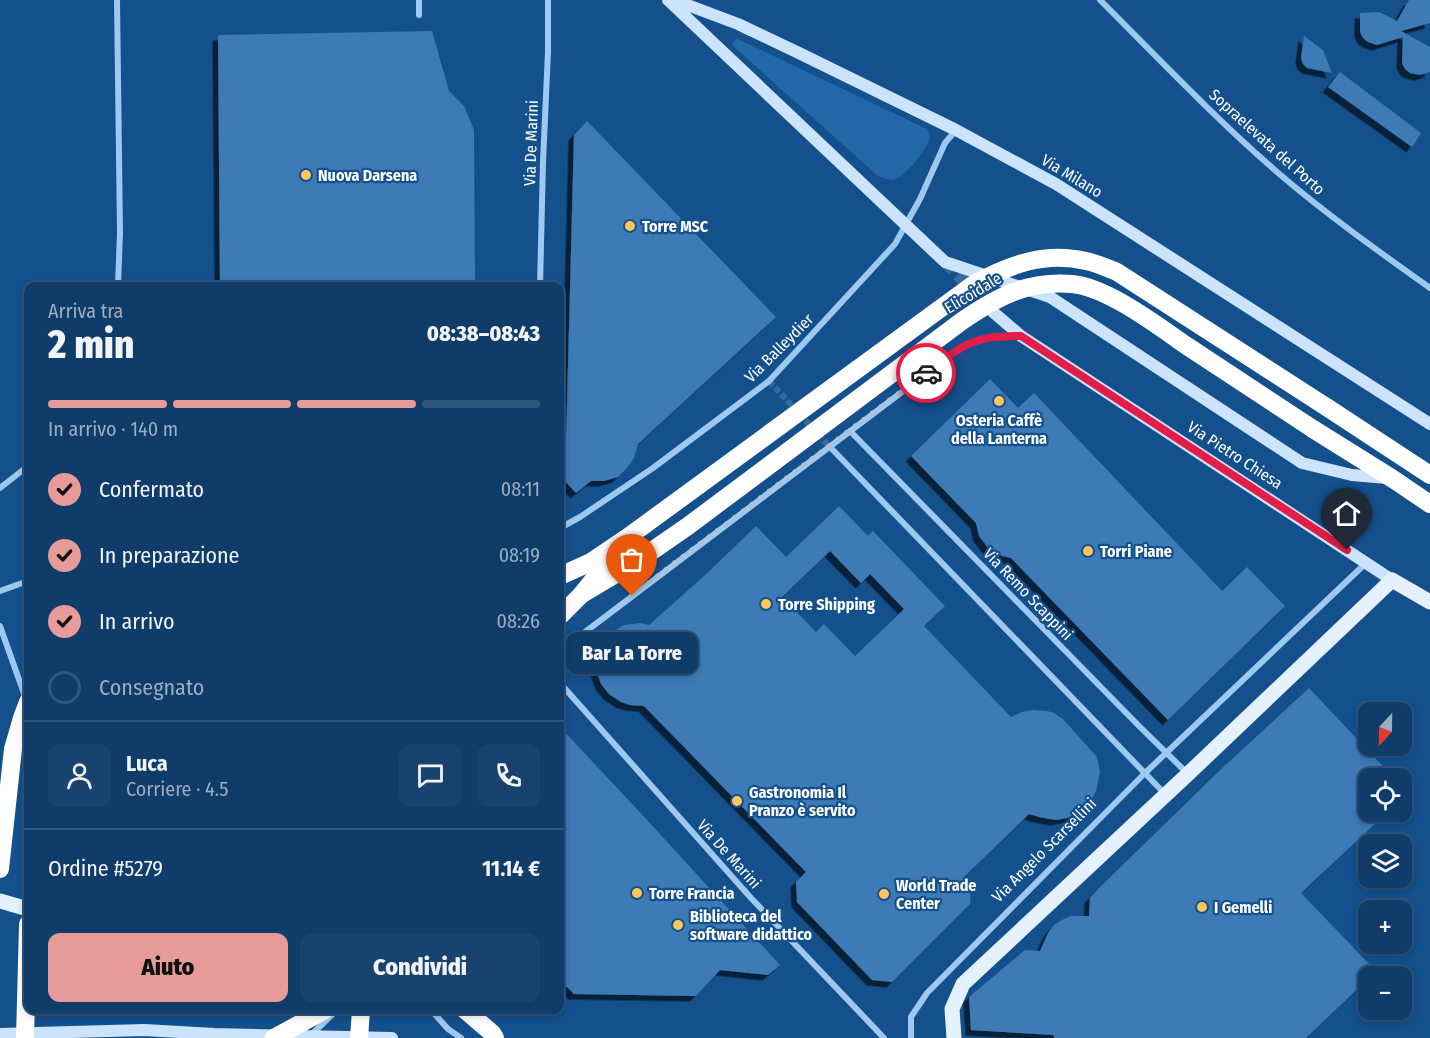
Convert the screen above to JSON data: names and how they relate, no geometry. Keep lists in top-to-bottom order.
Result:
{
  "streets": {
    "highway": ["Elicoidale"],
    "main road": ["Via Milano", "Via Pietro Chiesa"],
    "street": [
      "Sopraelevata del Porto",
      "Via De Marini",
      "Via Balleydier",
      "Via Remo Scappini",
      "Via Angelo Scarsellini"
    ]
  },
  "crossings": [
    ["Via Milano", "Via Balleydier"],
    ["Via Pietro Chiesa", "Via Angelo Scarsellini"],
    ["Via Remo Scappini", "Via Angelo Scarsellini"]
  ],
  "places": [
    "Nuova Darsena",
    "Torre MSC",
    "Osteria Caffè della Lanterna",
    "Torri Piane",
    "Bar La Torre",
    "Torre Shipping",
    "Gastronomia Il Pranzo è servito",
    "Torre Francia",
    "World Trade Center",
    "I Gemelli",
    "Biblioteca del software didattico"
  ],
  "north": "bottom",
  "page": {
    "heading": ["2 min", "Arriva tra", "08:38–08:43"],
    "panel": [
      "Luca",
      "Corriere · 4.5",
      "Ordine #5279",
      "11.14 €"
    ],
    "bar": "In arrivo · 140 m",
    "list": [
      ["Confermato", "08:11"],
      ["In preparazione", "08:19"],
      ["In arrivo", "08:26"],
      "Consegnato"
    ],
    "bubble": "Bar La Torre",
    "map_buttons": ["+", "−"],
    "buttons": ["Aiuto", "Condividi"]
  }
}
